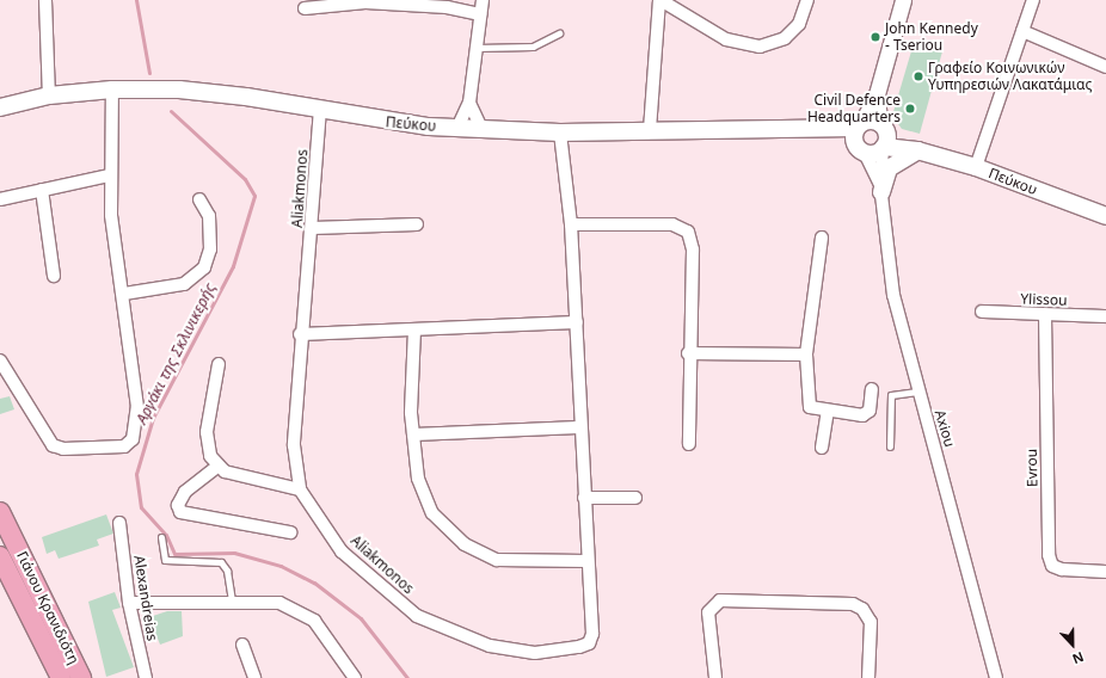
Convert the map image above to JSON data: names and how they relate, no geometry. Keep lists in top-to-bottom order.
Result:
{
  "streets": {
    "main road": ["Πεύκου", "Γιάνου Κρανιδιότη"],
    "street": [
      "Aliakmonos",
      "Ylissou",
      "Axiou",
      "Evrou",
      "Alexandreias"
    ]
  },
  "crossings": [
    ["Πεύκου", "Aliakmonos"],
    ["Πεύκου", "Axiou"],
    ["Ylissou", "Evrou"]
  ],
  "water": ["Αργάκι της Σκλινικερής"],
  "places": ["John Kennedy - Tseriou", "Γραφείο Κοινωνικών Υυπηρεσιών Λακατάμιας", "Civil Defence Headquarters"],
  "north": "bottom"
}
